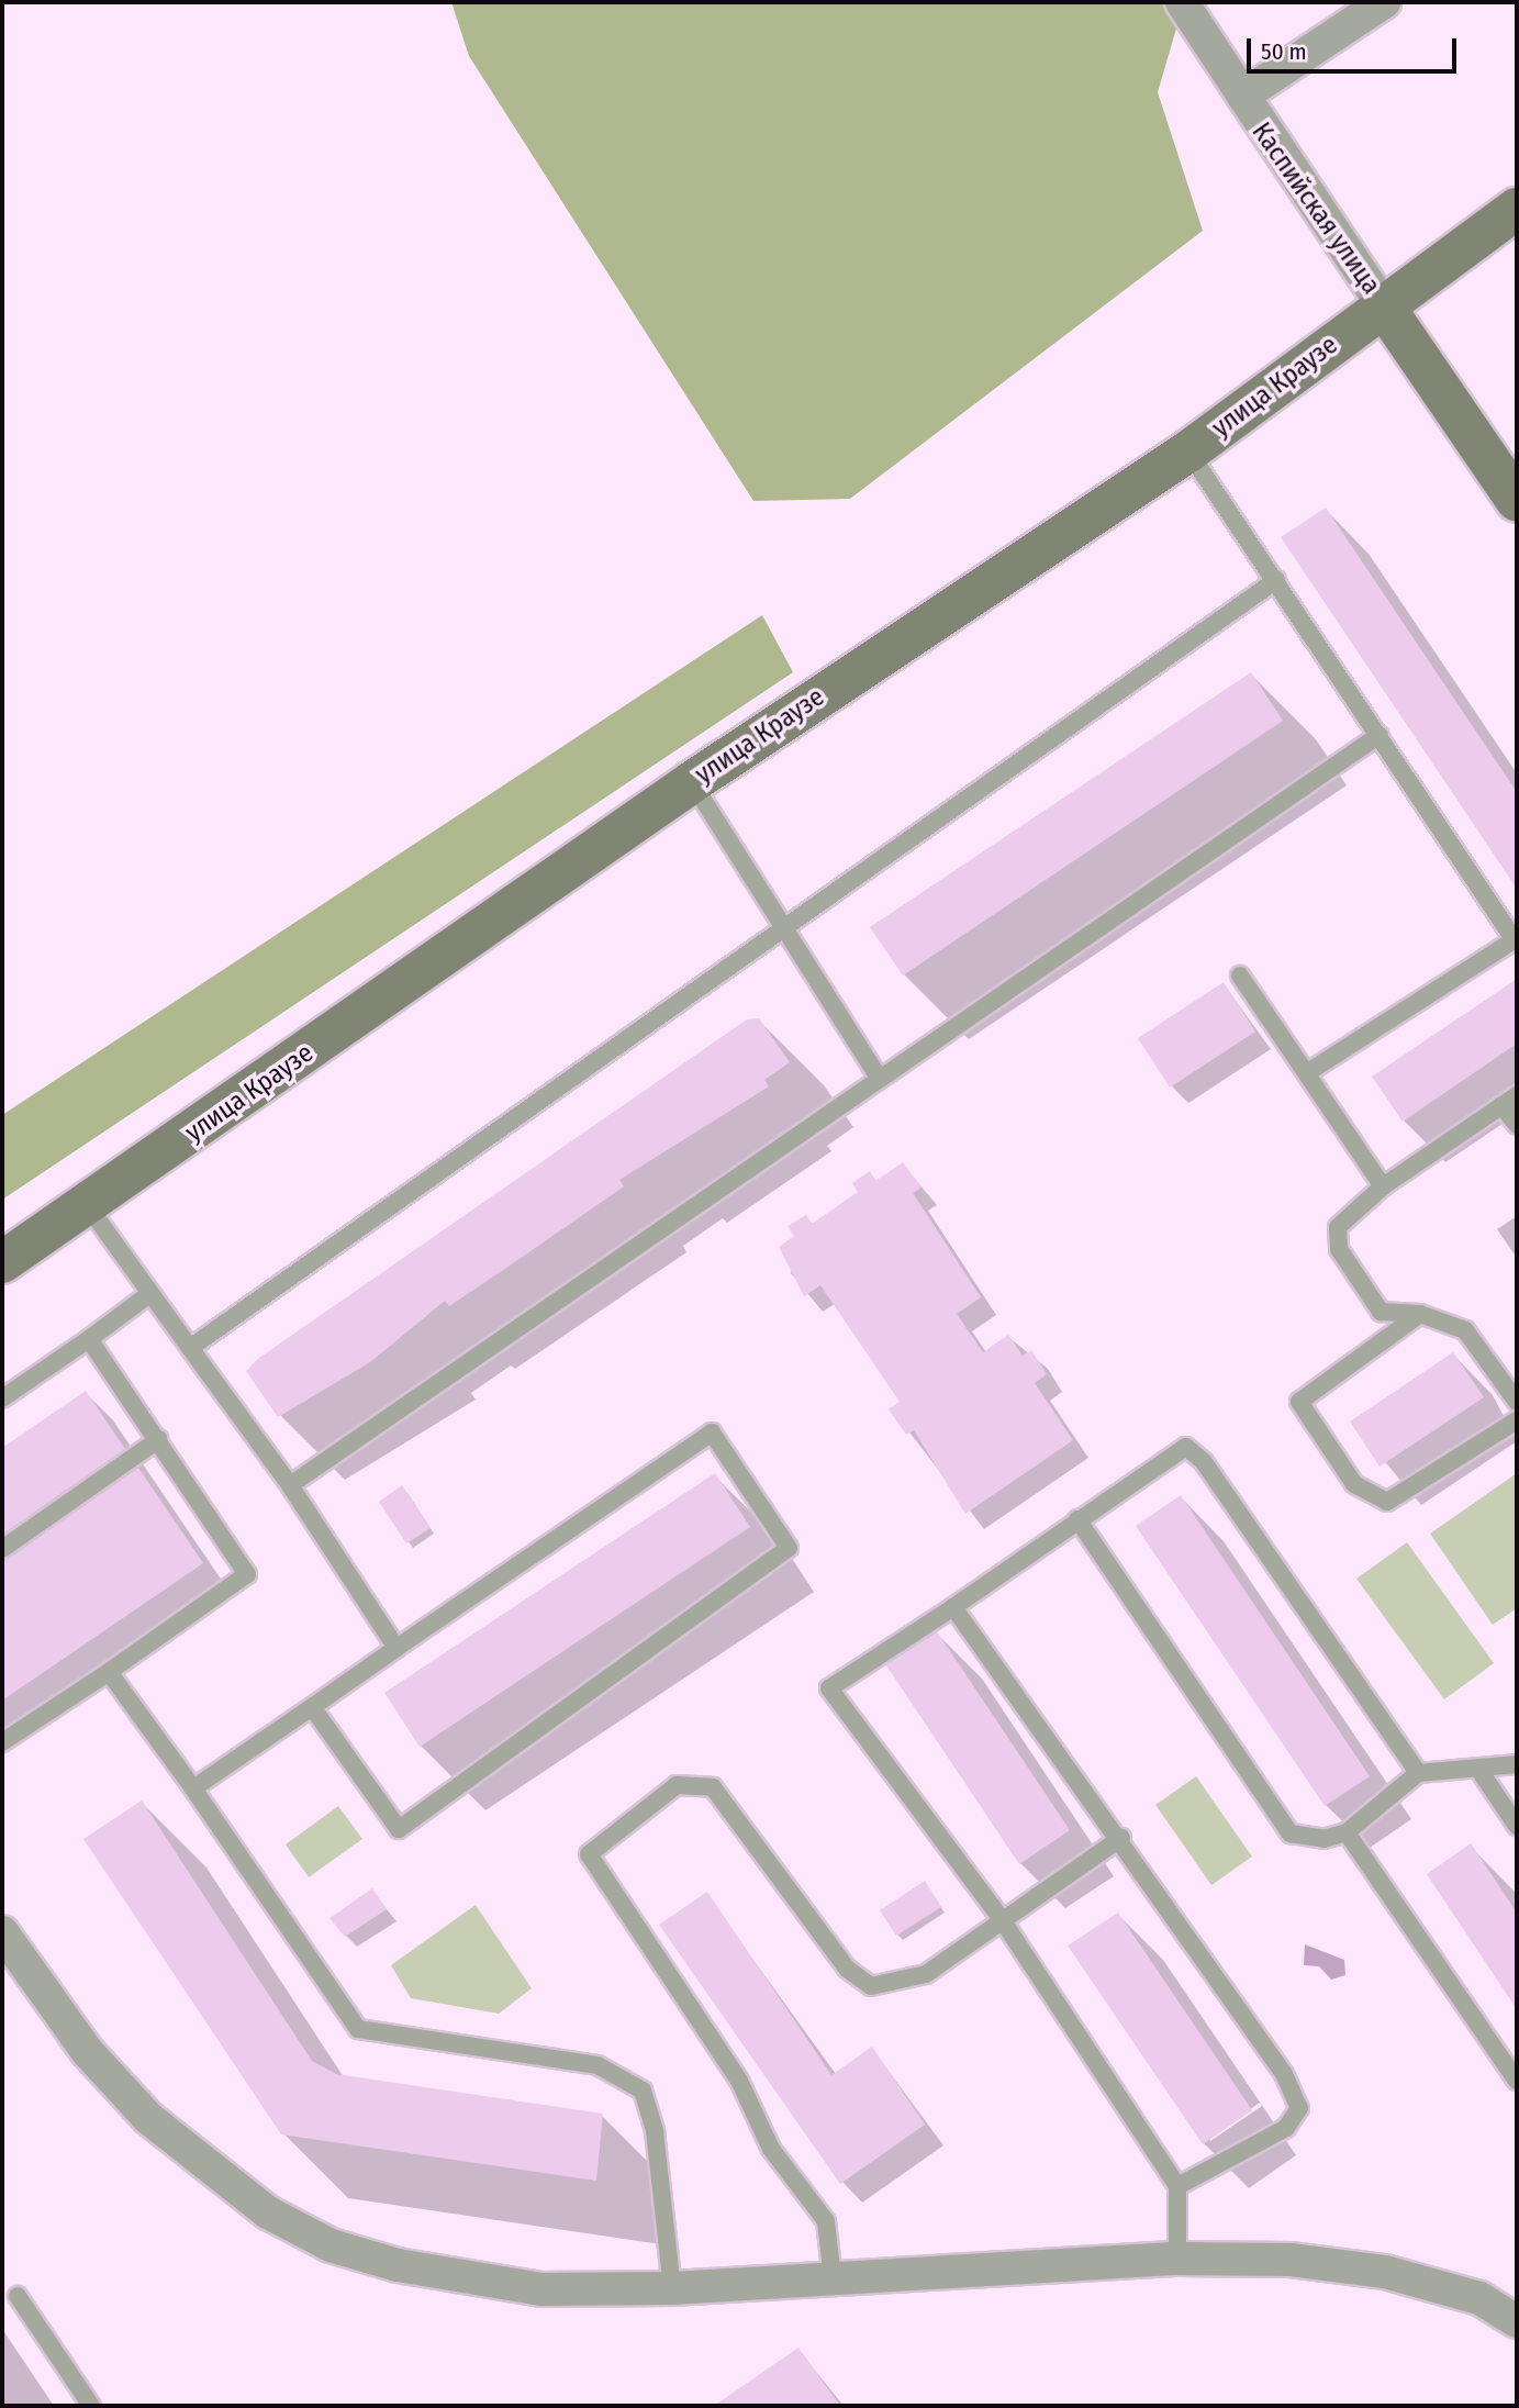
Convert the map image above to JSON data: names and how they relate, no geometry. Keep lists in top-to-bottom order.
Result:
{
  "streets": {
    "main road": ["улица Краузе"],
    "street": ["Каспийская улица"]
  },
  "crossings": [
    ["Каспийская улица", "улица Краузе"]
  ],
  "scale_bar": "50 m"
}
